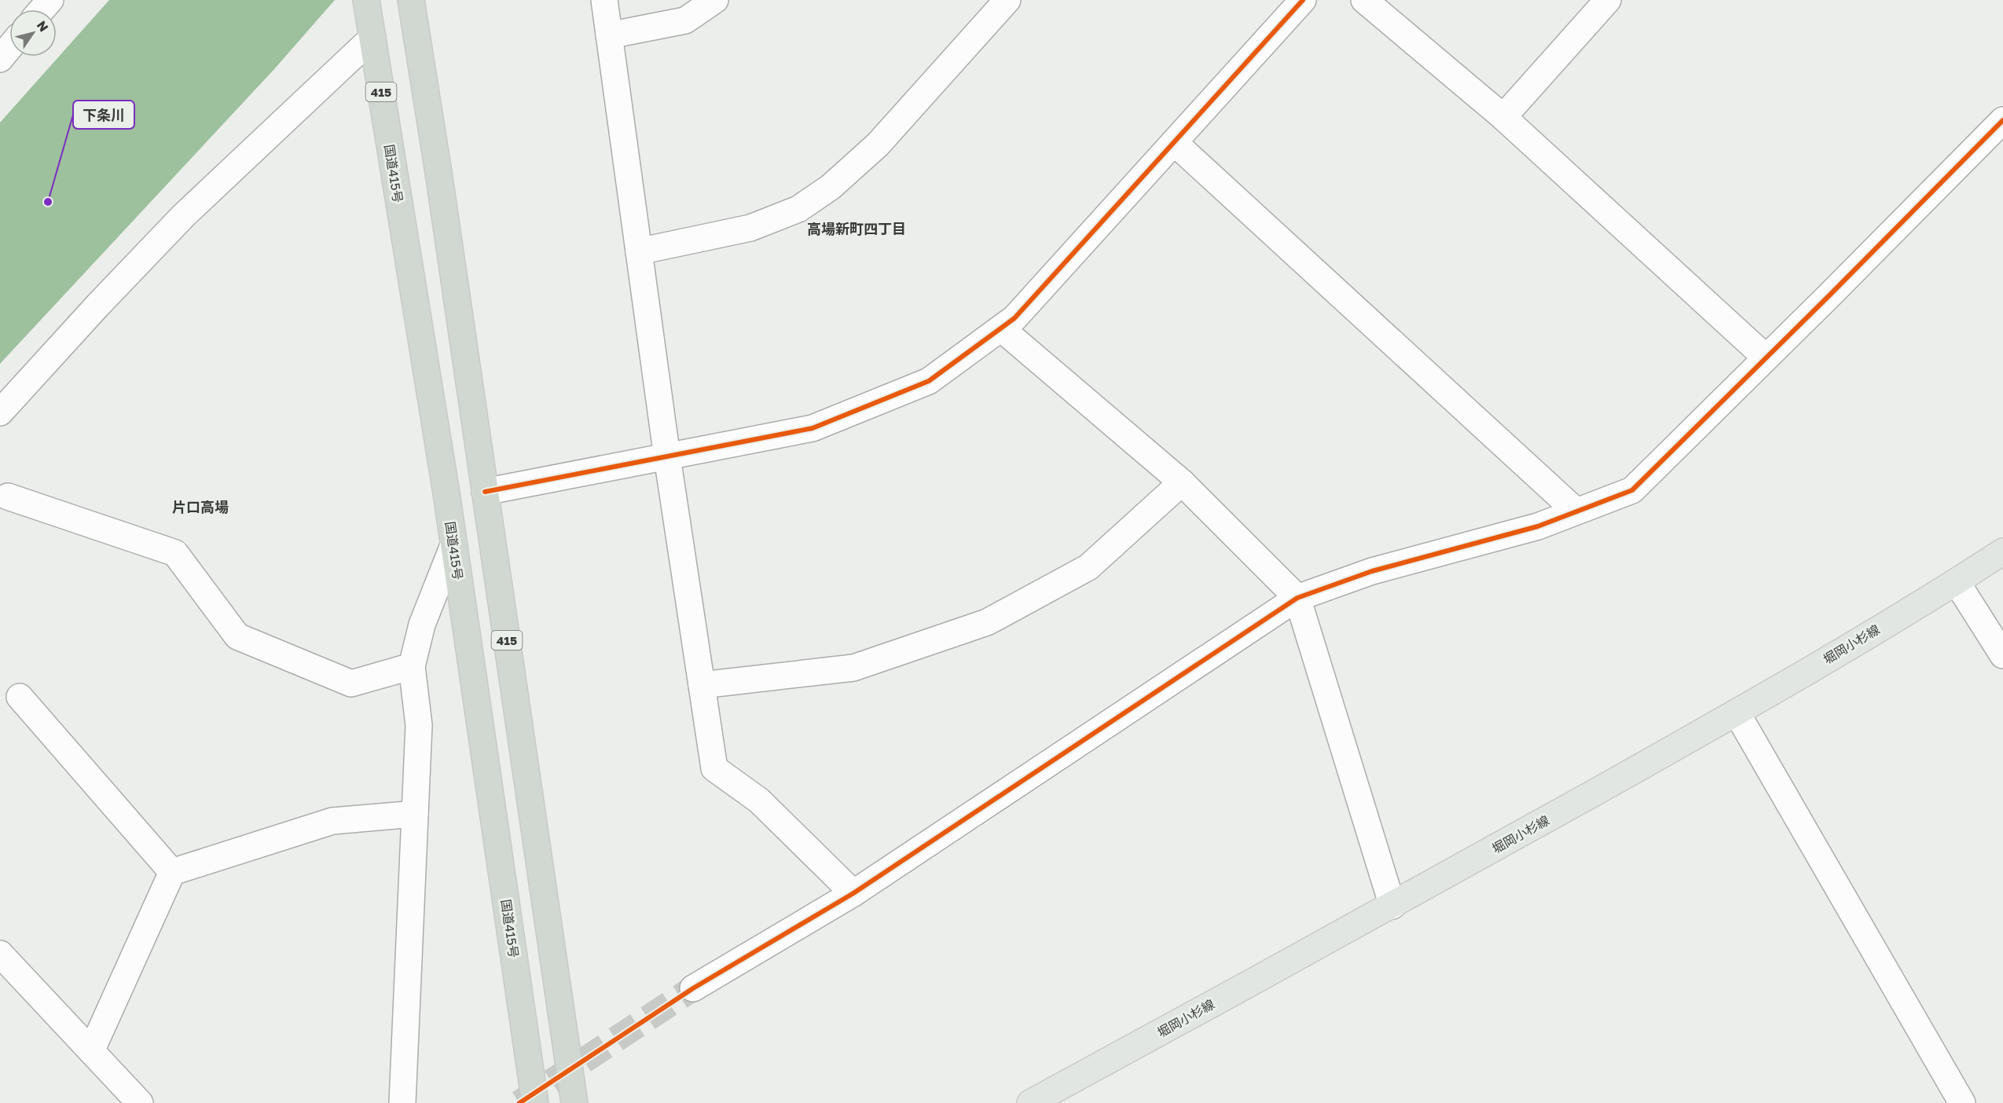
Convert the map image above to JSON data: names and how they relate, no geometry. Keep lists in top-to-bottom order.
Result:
{
  "streets": {
    "highway": ["415", "国道415号"],
    "main road": ["堀岡小杉線"]
  },
  "districts": ["高場新町四丁目", "片口高場"],
  "places": ["下条川"],
  "north": "top right"
}
